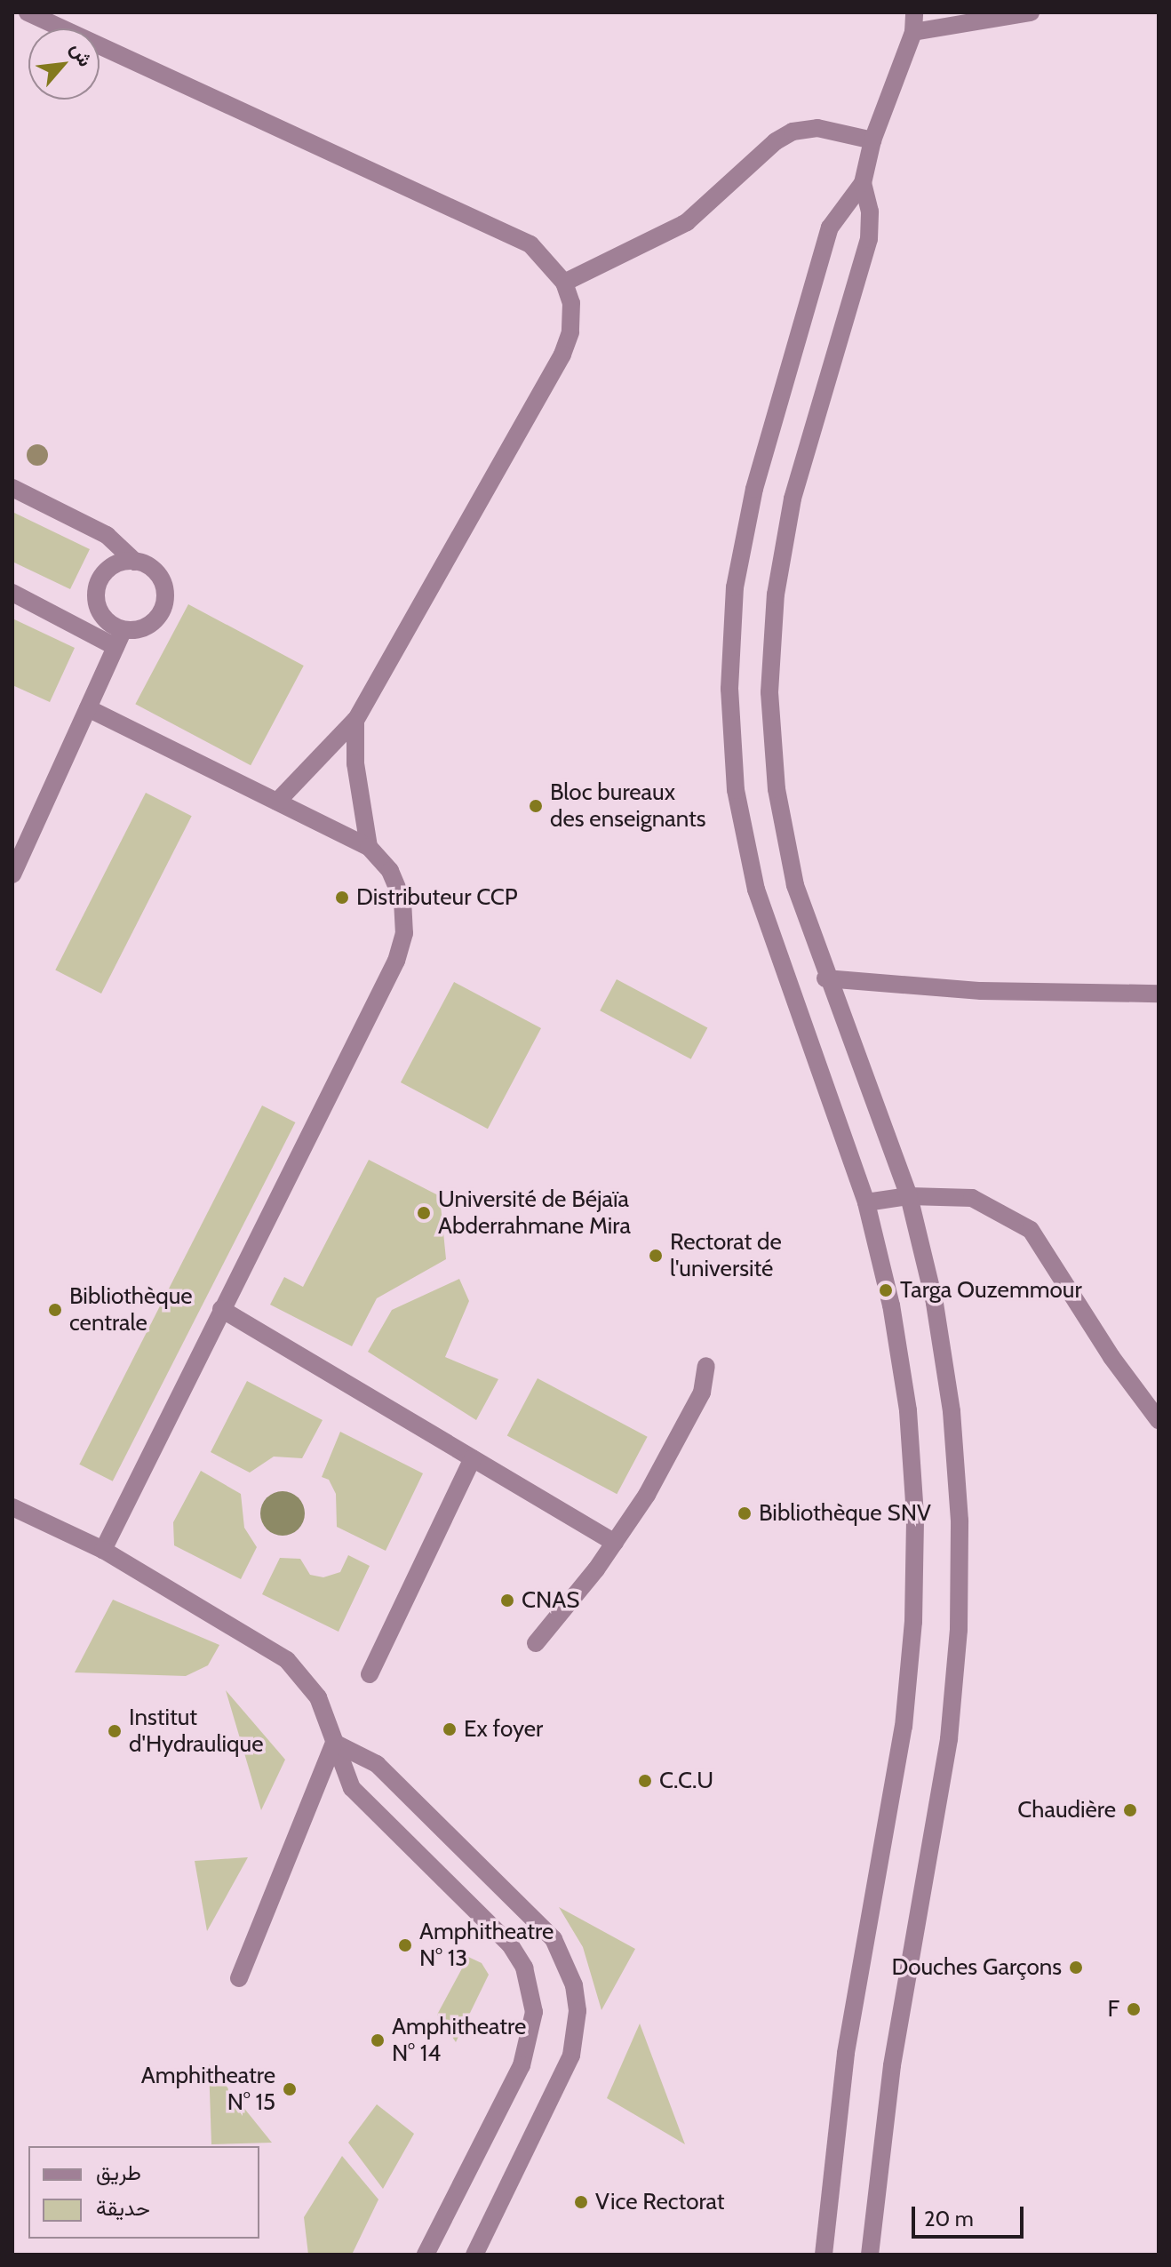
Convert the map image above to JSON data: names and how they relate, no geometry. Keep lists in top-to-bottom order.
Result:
{
  "places": [
    "Bloc bureaux des enseignants",
    "Distributeur CCP",
    "Université de Béjaïa Abderrahmane Mira",
    "Rectorat de l'université",
    "Targa Ouzemmour",
    "Bibliothèque centrale",
    "Bibliothèque SNV",
    "CNAS",
    "Ex foyer",
    "Institut d'Hydraulique",
    "C.C.U",
    "Chaudière",
    "Amphitheatre N° 13",
    "Douches Garçons",
    "F",
    "Amphitheatre N° 14",
    "Amphitheatre N° 15",
    "Vice Rectorat"
  ],
  "legend": ["طريق", "حديقة"],
  "scale_bar": "20 m",
  "north": "top right"
}
